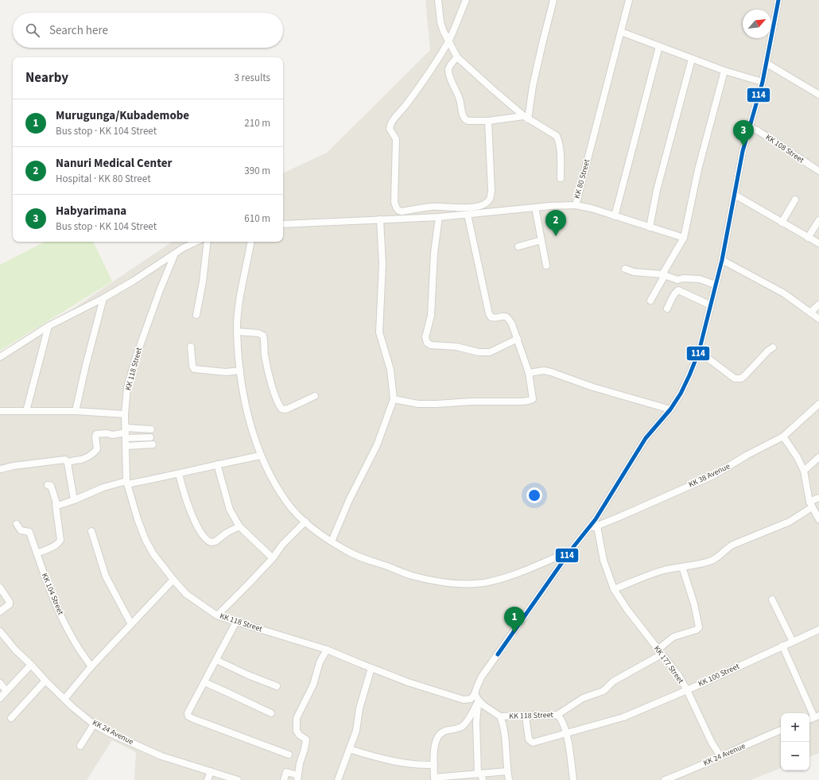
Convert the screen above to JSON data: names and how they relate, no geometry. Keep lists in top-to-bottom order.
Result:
{
  "streets": {
    "street": [
      "KK 108 Street",
      "KK 80 Street",
      "KK 118 Street",
      "KK 38 Avenue",
      "KK 104 Street",
      "KK 177 Street",
      "KK 100 Street",
      "KK 24 Avenue"
    ]
  },
  "crossings": [
    ["KK 118 Street", "KK 177 Street"],
    ["KK 38 Avenue", "KK 177 Street"],
    ["KK 177 Street", "KK 100 Street"]
  ],
  "lines": ["transit line 114"],
  "north": "top right",
  "page": {
    "search": "Search here",
    "heading": ["Nearby", "3 results"],
    "list": [
      {
        "mark": "1",
        "name": "Murugunga/Kubademobe",
        "note": "Bus stop · KK 104 Street",
        "value": "210 m"
      },
      {
        "mark": "2",
        "name": "Nanuri Medical Center",
        "note": "Hospital · KK 80 Street",
        "value": "390 m"
      },
      {
        "mark": "3",
        "name": "Habyarimana",
        "note": "Bus stop · KK 104 Street",
        "value": "610 m"
      }
    ],
    "pins": ["3", "2", "1"],
    "map_buttons": ["+", "−"]
  }
}
